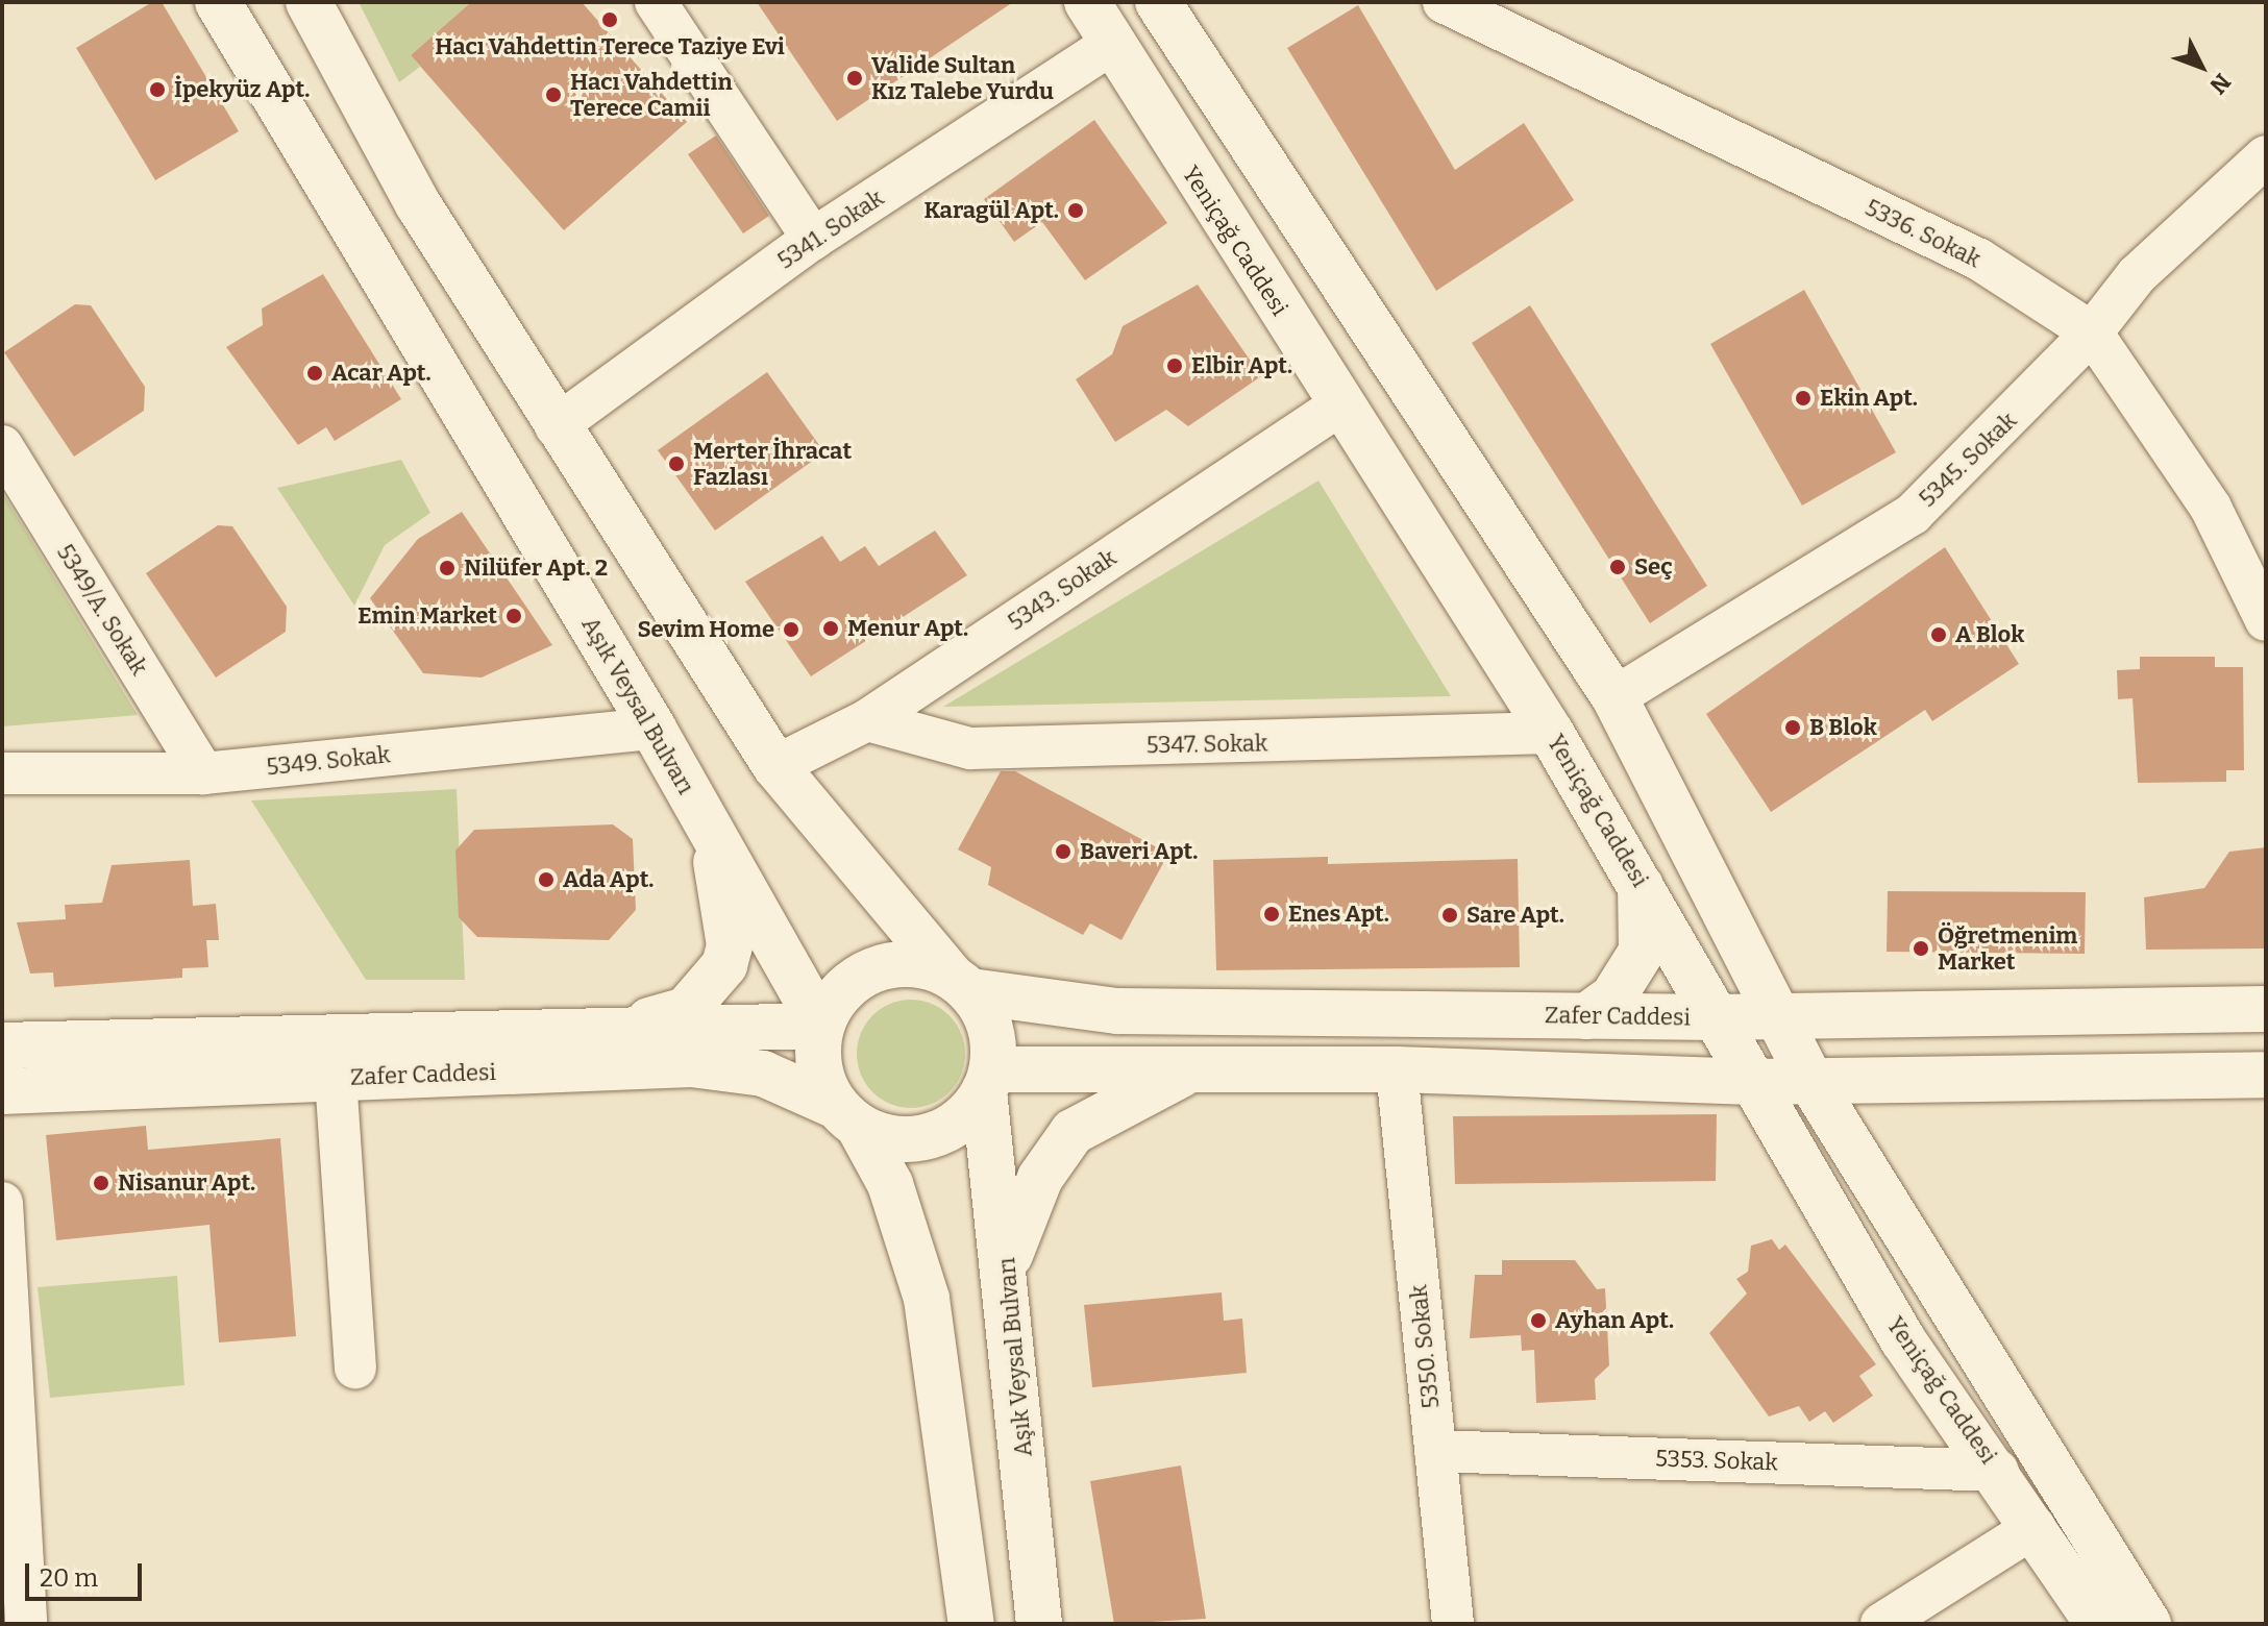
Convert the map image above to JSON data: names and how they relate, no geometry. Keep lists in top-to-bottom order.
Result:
{
  "streets": {
    "main road": ["Yeniçağ Caddesi", "Aşık Veysal Bulvarı", "Zafer Caddesi"],
    "street": [
      "5341. Sokak",
      "5336. Sokak",
      "5345. Sokak",
      "5343. Sokak",
      "5349/A. Sokak",
      "5347. Sokak",
      "5349. Sokak",
      "5350. Sokak",
      "5353. Sokak"
    ]
  },
  "crossings": [
    ["5341. Sokak", "Yeniçağ Caddesi"],
    ["5336. Sokak", "5345. Sokak"],
    ["Yeniçağ Caddesi", "5345. Sokak"],
    ["Yeniçağ Caddesi", "5343. Sokak"],
    ["Yeniçağ Caddesi", "5347. Sokak"],
    ["Yeniçağ Caddesi", "Zafer Caddesi"],
    ["Yeniçağ Caddesi", "5353. Sokak"],
    ["5343. Sokak", "5347. Sokak"],
    ["5349/A. Sokak", "5349. Sokak"],
    ["Aşık Veysal Bulvarı", "5349. Sokak"],
    ["Aşık Veysal Bulvarı", "Zafer Caddesi"],
    ["5350. Sokak", "5353. Sokak"]
  ],
  "places": [
    "Hacı Vahdettin Terece Taziye Evi",
    "Valide Sultan Kız Talebe Yurdu",
    "İpekyüz Apt.",
    "Hacı Vahdettin Terece Camii",
    "Karagül Apt.",
    "Elbir Apt.",
    "Acar Apt.",
    "Ekin Apt.",
    "Merter İhracat Fazlası",
    "Seç",
    "Nilüfer Apt. 2",
    "Emin Market",
    "Menur Apt.",
    "Sevim Home",
    "A Blok",
    "B Blok",
    "Baveri Apt.",
    "Ada Apt.",
    "Enes Apt.",
    "Sare Apt.",
    "Öğretmenim Market",
    "Nisanur Apt.",
    "Ayhan Apt."
  ],
  "scale_bar": "20 m",
  "north": "bottom right"
}
